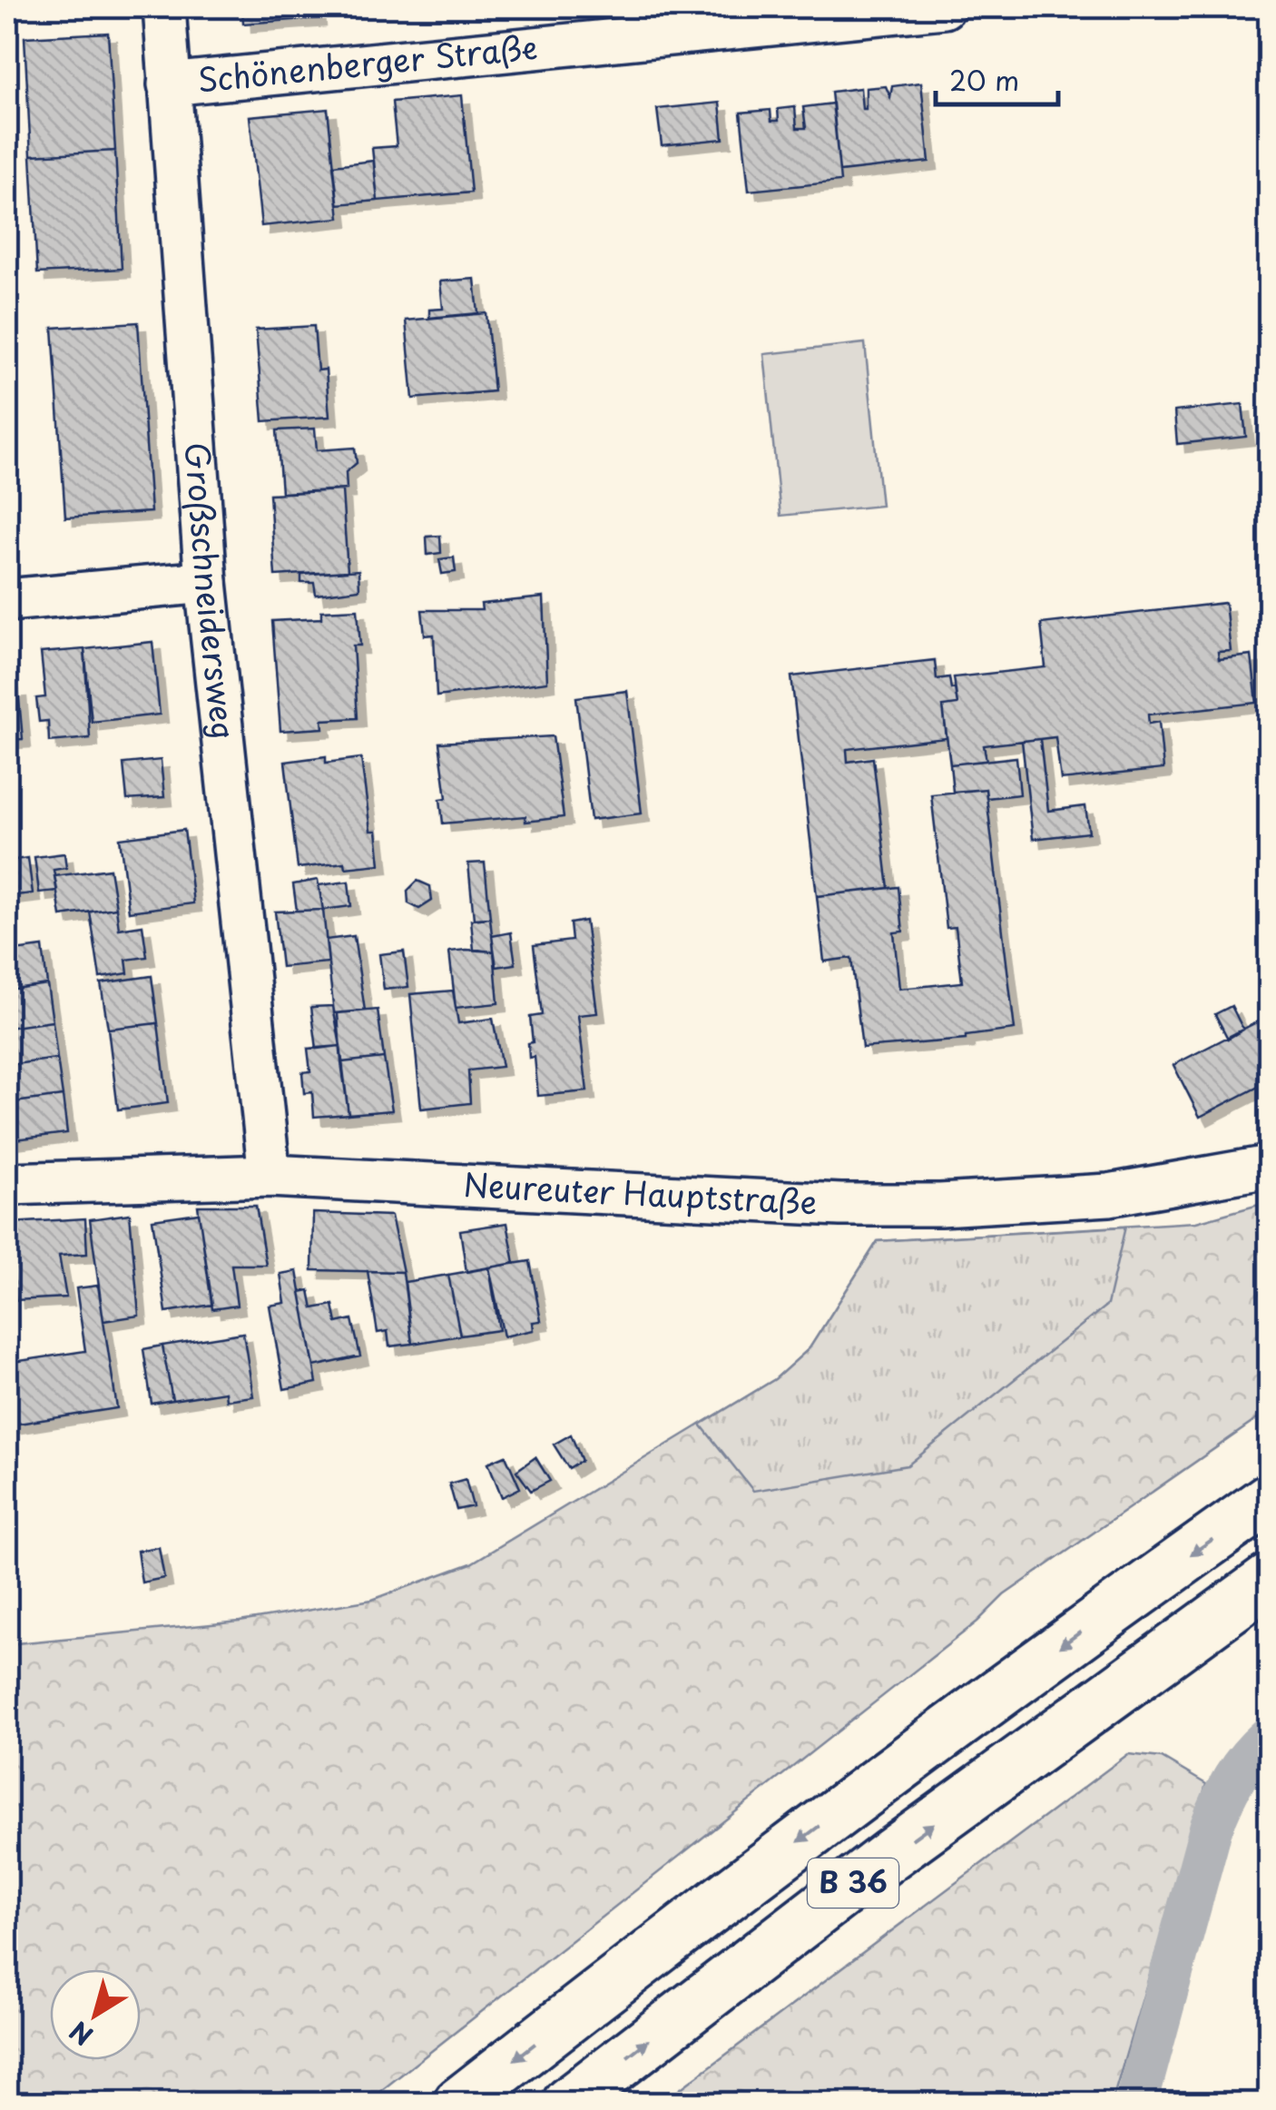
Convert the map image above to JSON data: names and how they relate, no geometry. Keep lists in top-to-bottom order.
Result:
{
  "streets": {
    "highway": ["B 36"],
    "street": ["Schönenberger Straße", "Großschneidersweg", "Neureuter Hauptstraße"]
  },
  "crossings": [
    ["Schönenberger Straße", "Großschneidersweg"],
    ["Großschneidersweg", "Neureuter Hauptstraße"]
  ],
  "scale_bar": "20 m",
  "north": "bottom left"
}
